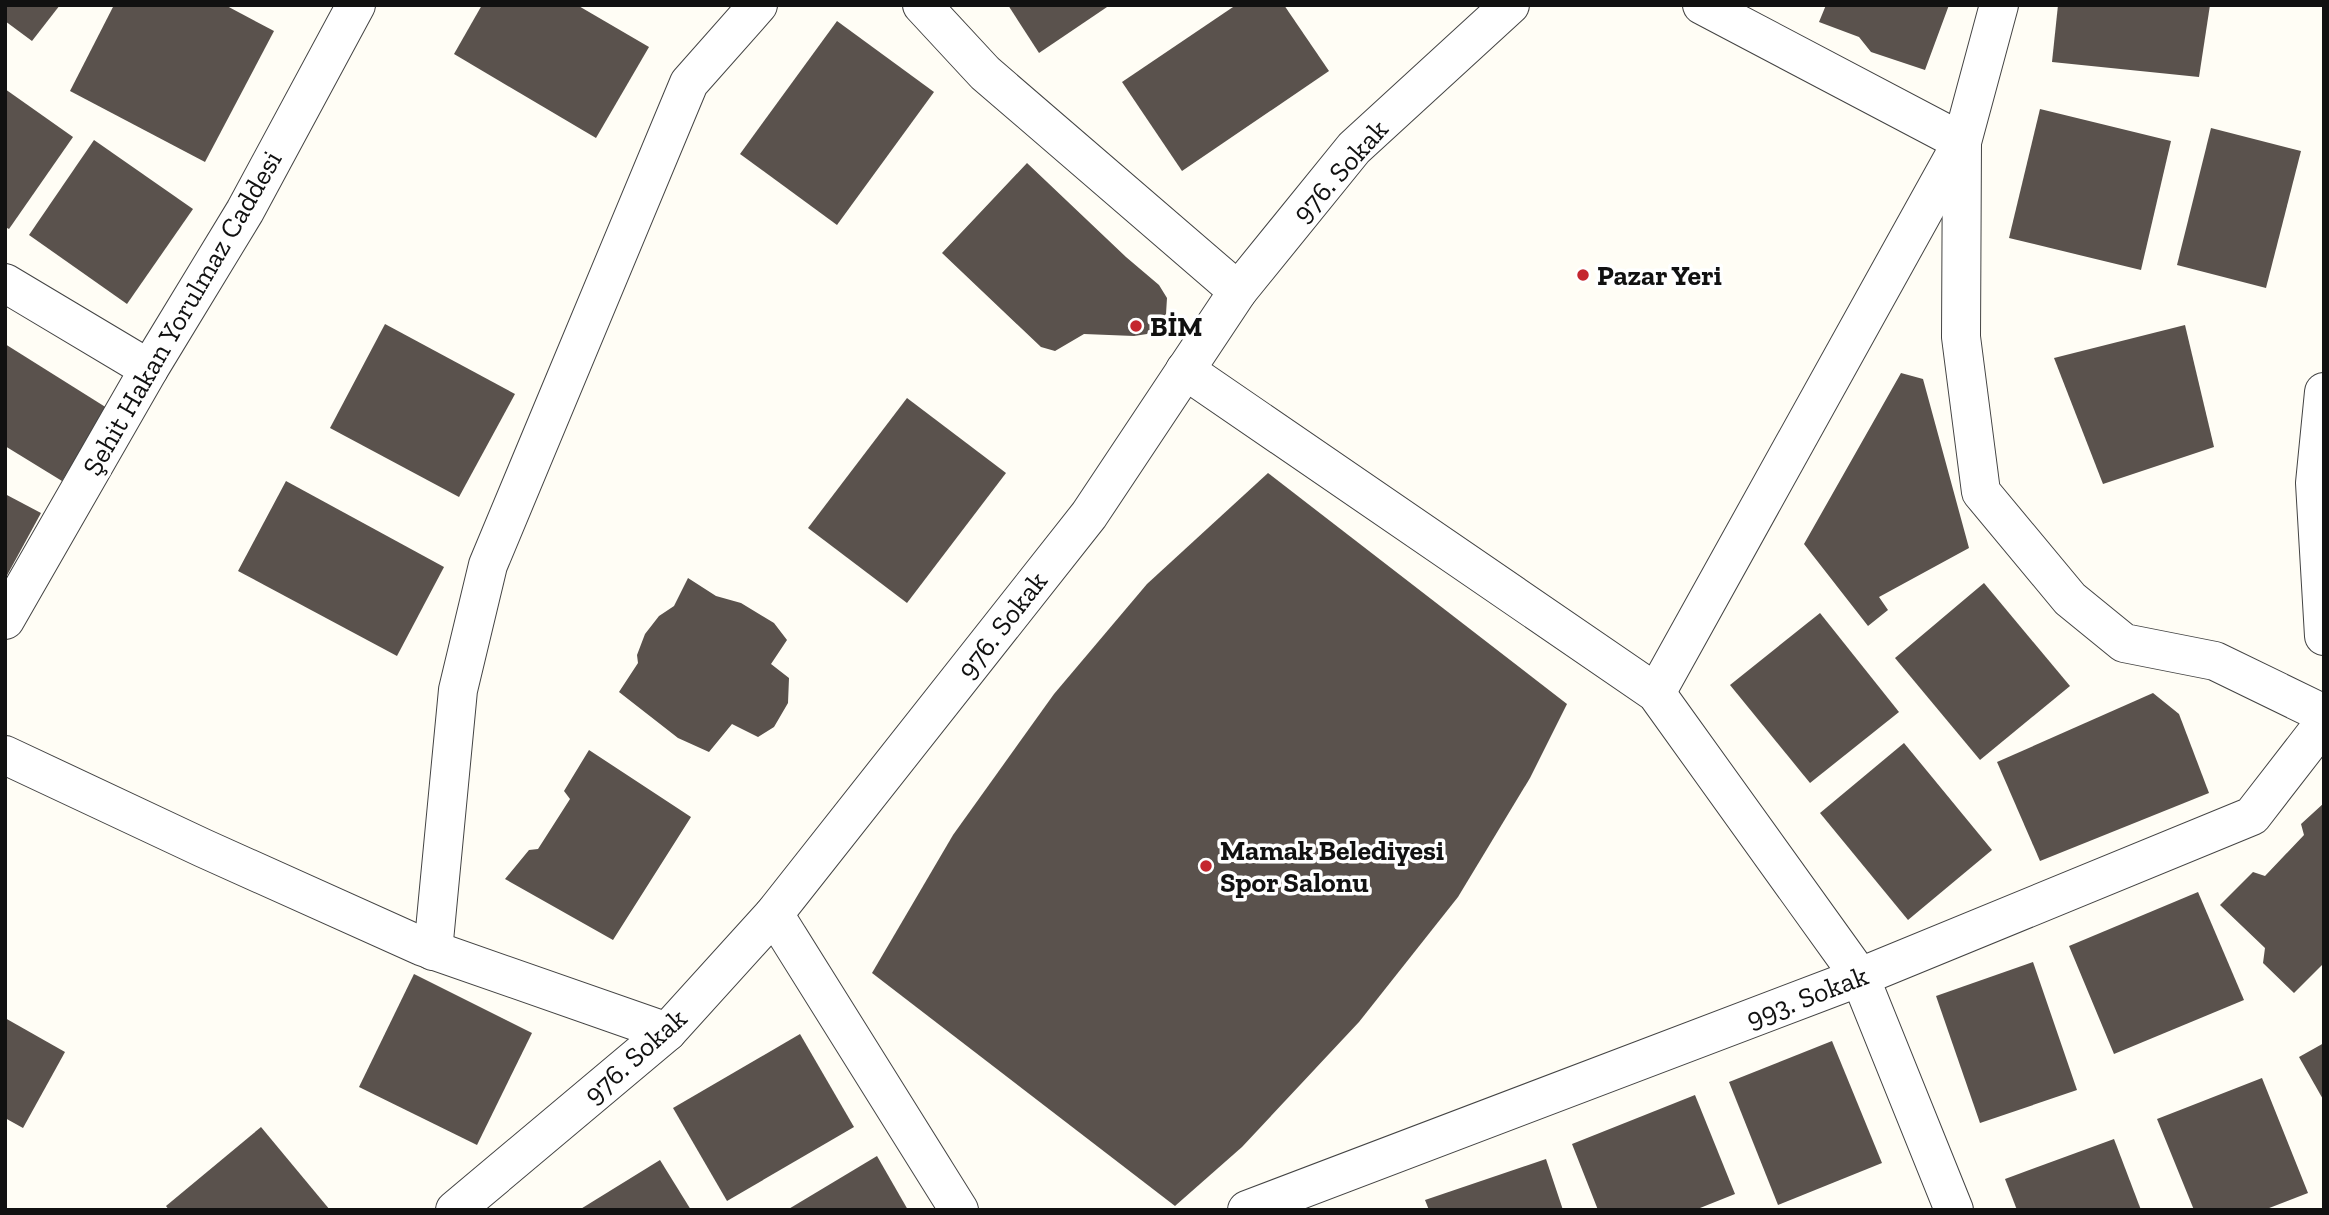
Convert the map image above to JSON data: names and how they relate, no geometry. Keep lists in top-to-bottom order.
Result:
{
  "streets": {
    "street": ["976. Sokak", "Şehit Hakan Yorulmaz Caddesi", "993. Sokak"]
  },
  "places": ["Pazar Yeri", "BİM", "Mamak Belediyesi Spor Salonu"]
}
